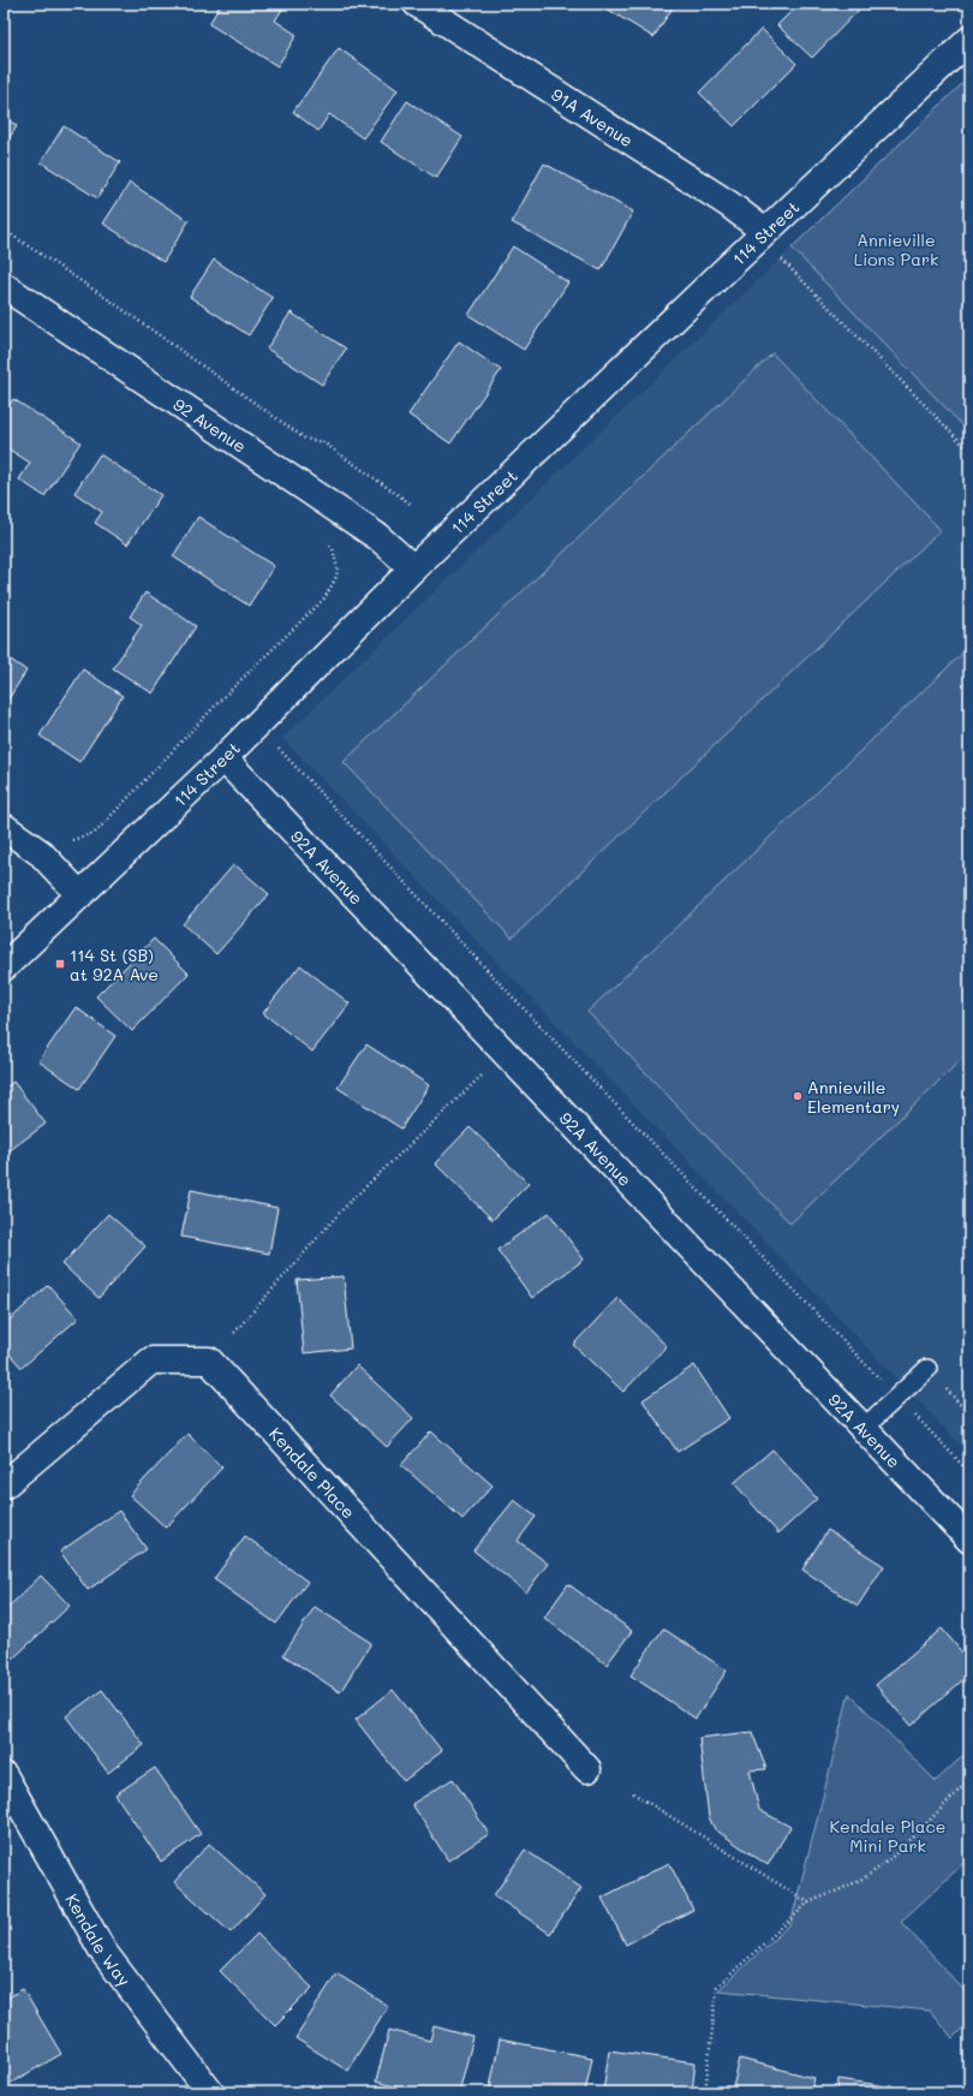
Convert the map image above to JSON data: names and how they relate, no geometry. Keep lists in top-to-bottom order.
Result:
{
  "streets": {
    "street": [
      "91A Avenue",
      "114 Street",
      "92 Avenue",
      "92A Avenue",
      "Kendale Place",
      "Kendale Way"
    ]
  },
  "crossings": [
    ["91A Avenue", "114 Street"],
    ["114 Street", "92 Avenue"],
    ["114 Street", "92A Avenue"]
  ],
  "parks": ["Annieville Lions Park", "Kendale Place Mini Park"],
  "places": {
    "transit": ["114 St (SB) at 92A Ave"],
    "other": ["Annieville Elementary"]
  }
}
